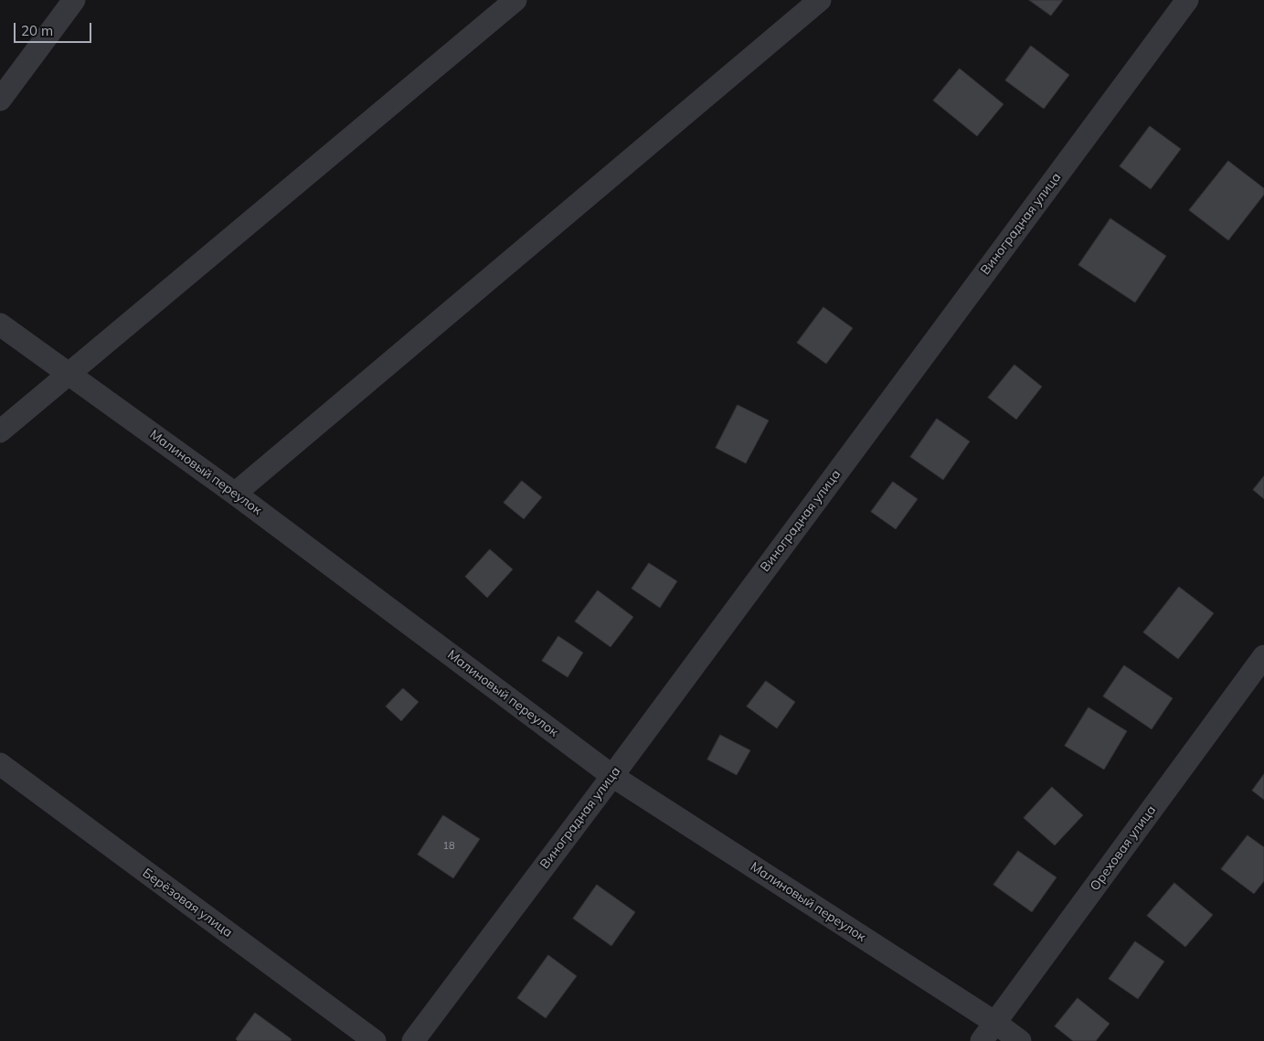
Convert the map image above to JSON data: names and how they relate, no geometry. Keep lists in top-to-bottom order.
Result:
{
  "streets": {
    "street": [
      "Виноградная улица",
      "Малиновый переулок",
      "Ореховая улица",
      "Берёзовая улица"
    ]
  },
  "crossings": [
    ["Виноградная улица", "Малиновый переулок"],
    ["Малиновый переулок", "Ореховая улица"]
  ],
  "house_numbers": ["18"],
  "scale_bar": "20 m"
}
